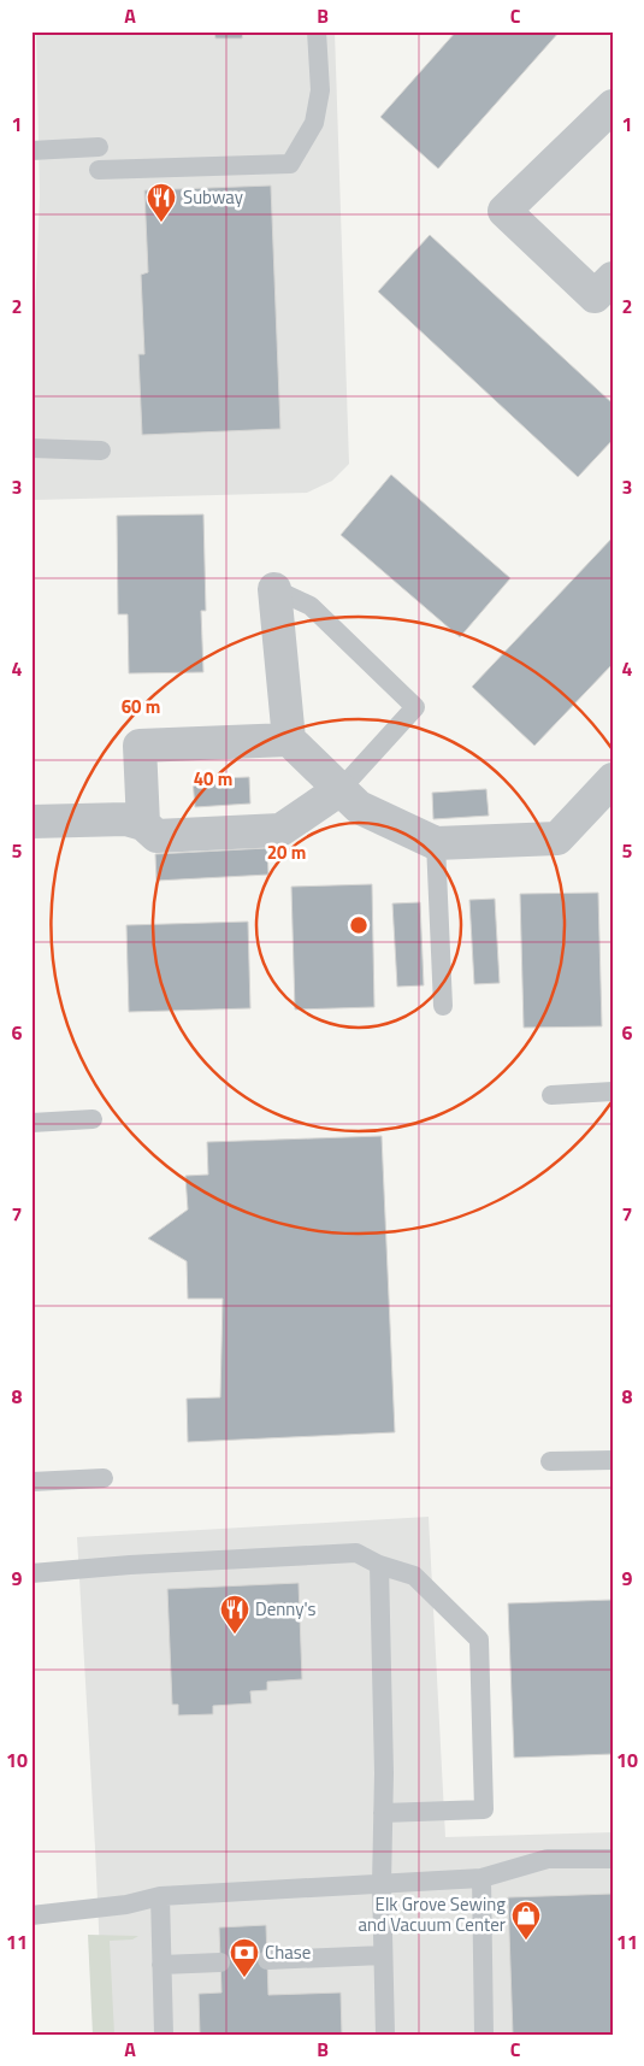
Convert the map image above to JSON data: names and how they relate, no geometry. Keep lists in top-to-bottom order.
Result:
{
  "places": {
    "restaurant": ["Subway", "Denny's"],
    "shop": ["Elk Grove Sewing and Vacuum Center"],
    "bank": ["Chase"]
  },
  "grid": {
    "columns": ["A", "B", "C"],
    "rows": [
      "1",
      "2",
      "3",
      "4",
      "5",
      "6",
      "7",
      "8",
      "9",
      "10",
      "11"
    ]
  },
  "rings": ["60 m", "40 m", "20 m"]
}
